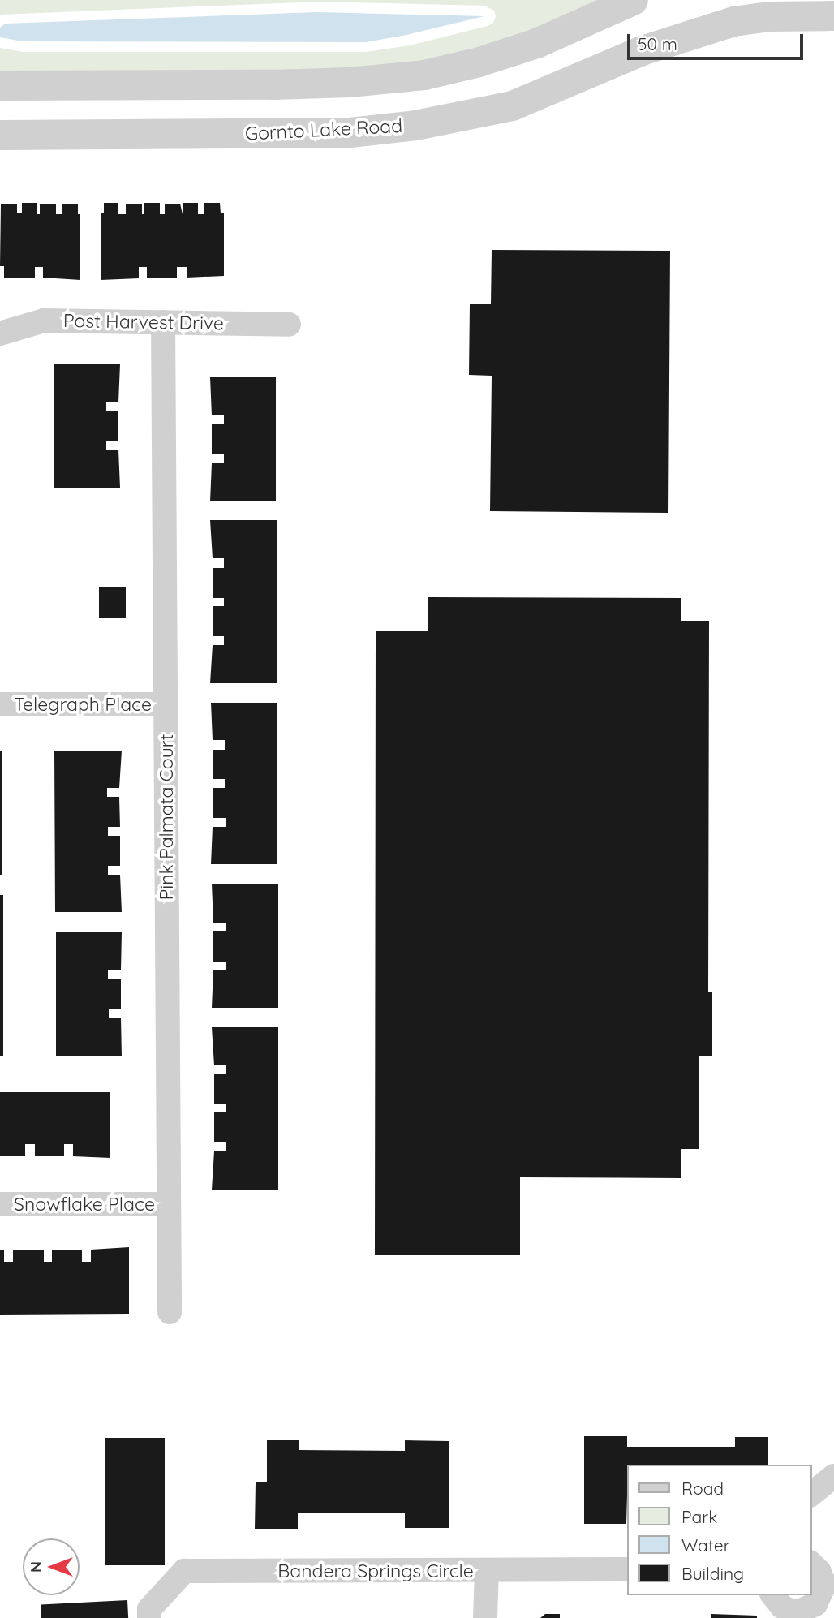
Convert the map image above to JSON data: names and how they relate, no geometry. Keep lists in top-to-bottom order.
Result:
{
  "streets": {
    "street": [
      "Gornto Lake Road",
      "Post Harvest Drive",
      "Telegraph Place",
      "Pink Palmata Court",
      "Snowflake Place",
      "Bandera Springs Circle"
    ]
  },
  "crossings": [
    ["Post Harvest Drive", "Pink Palmata Court"],
    ["Telegraph Place", "Pink Palmata Court"],
    ["Pink Palmata Court", "Snowflake Place"]
  ],
  "legend": [
    "Road",
    "Park",
    "Water",
    "Building"
  ],
  "scale_bar": "50 m",
  "north": "left"
}
